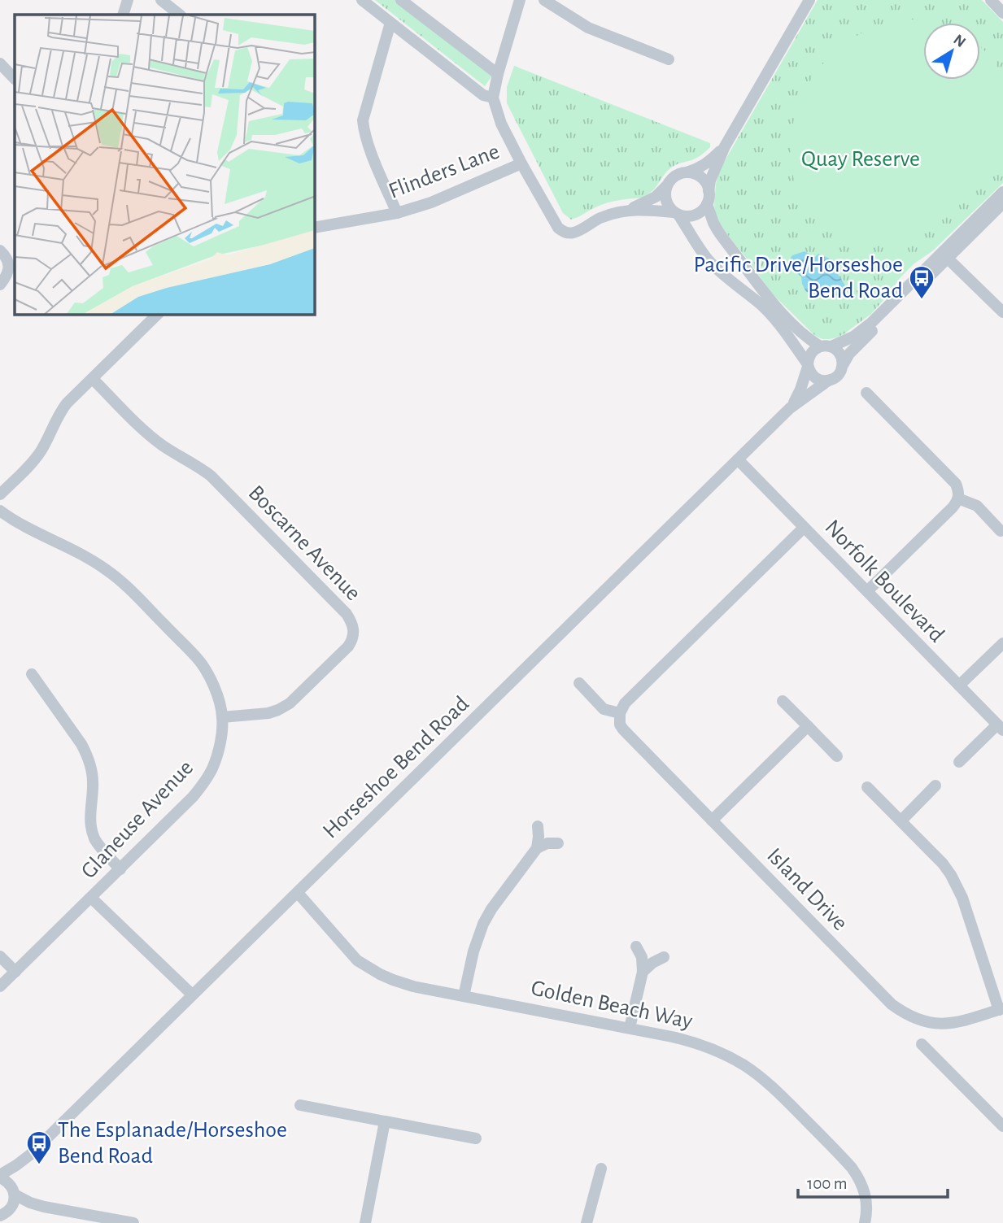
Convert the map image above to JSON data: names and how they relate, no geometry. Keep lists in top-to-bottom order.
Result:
{
  "streets": {
    "street": [
      "Flinders Lane",
      "Boscarne Avenue",
      "Norfolk Boulevard",
      "Horseshoe Bend Road",
      "Glaneuse Avenue",
      "Island Drive",
      "Golden Beach Way"
    ]
  },
  "crossings": [
    ["Boscarne Avenue", "Glaneuse Avenue"],
    ["Norfolk Boulevard", "Horseshoe Bend Road"],
    ["Horseshoe Bend Road", "Golden Beach Way"]
  ],
  "parks": ["Quay Reserve"],
  "places": {
    "bus stop": ["Pacific Drive/Horseshoe Bend Road", "The Esplanade/Horseshoe Bend Road"]
  },
  "scale_bar": "100 m",
  "north": "top right"
}
